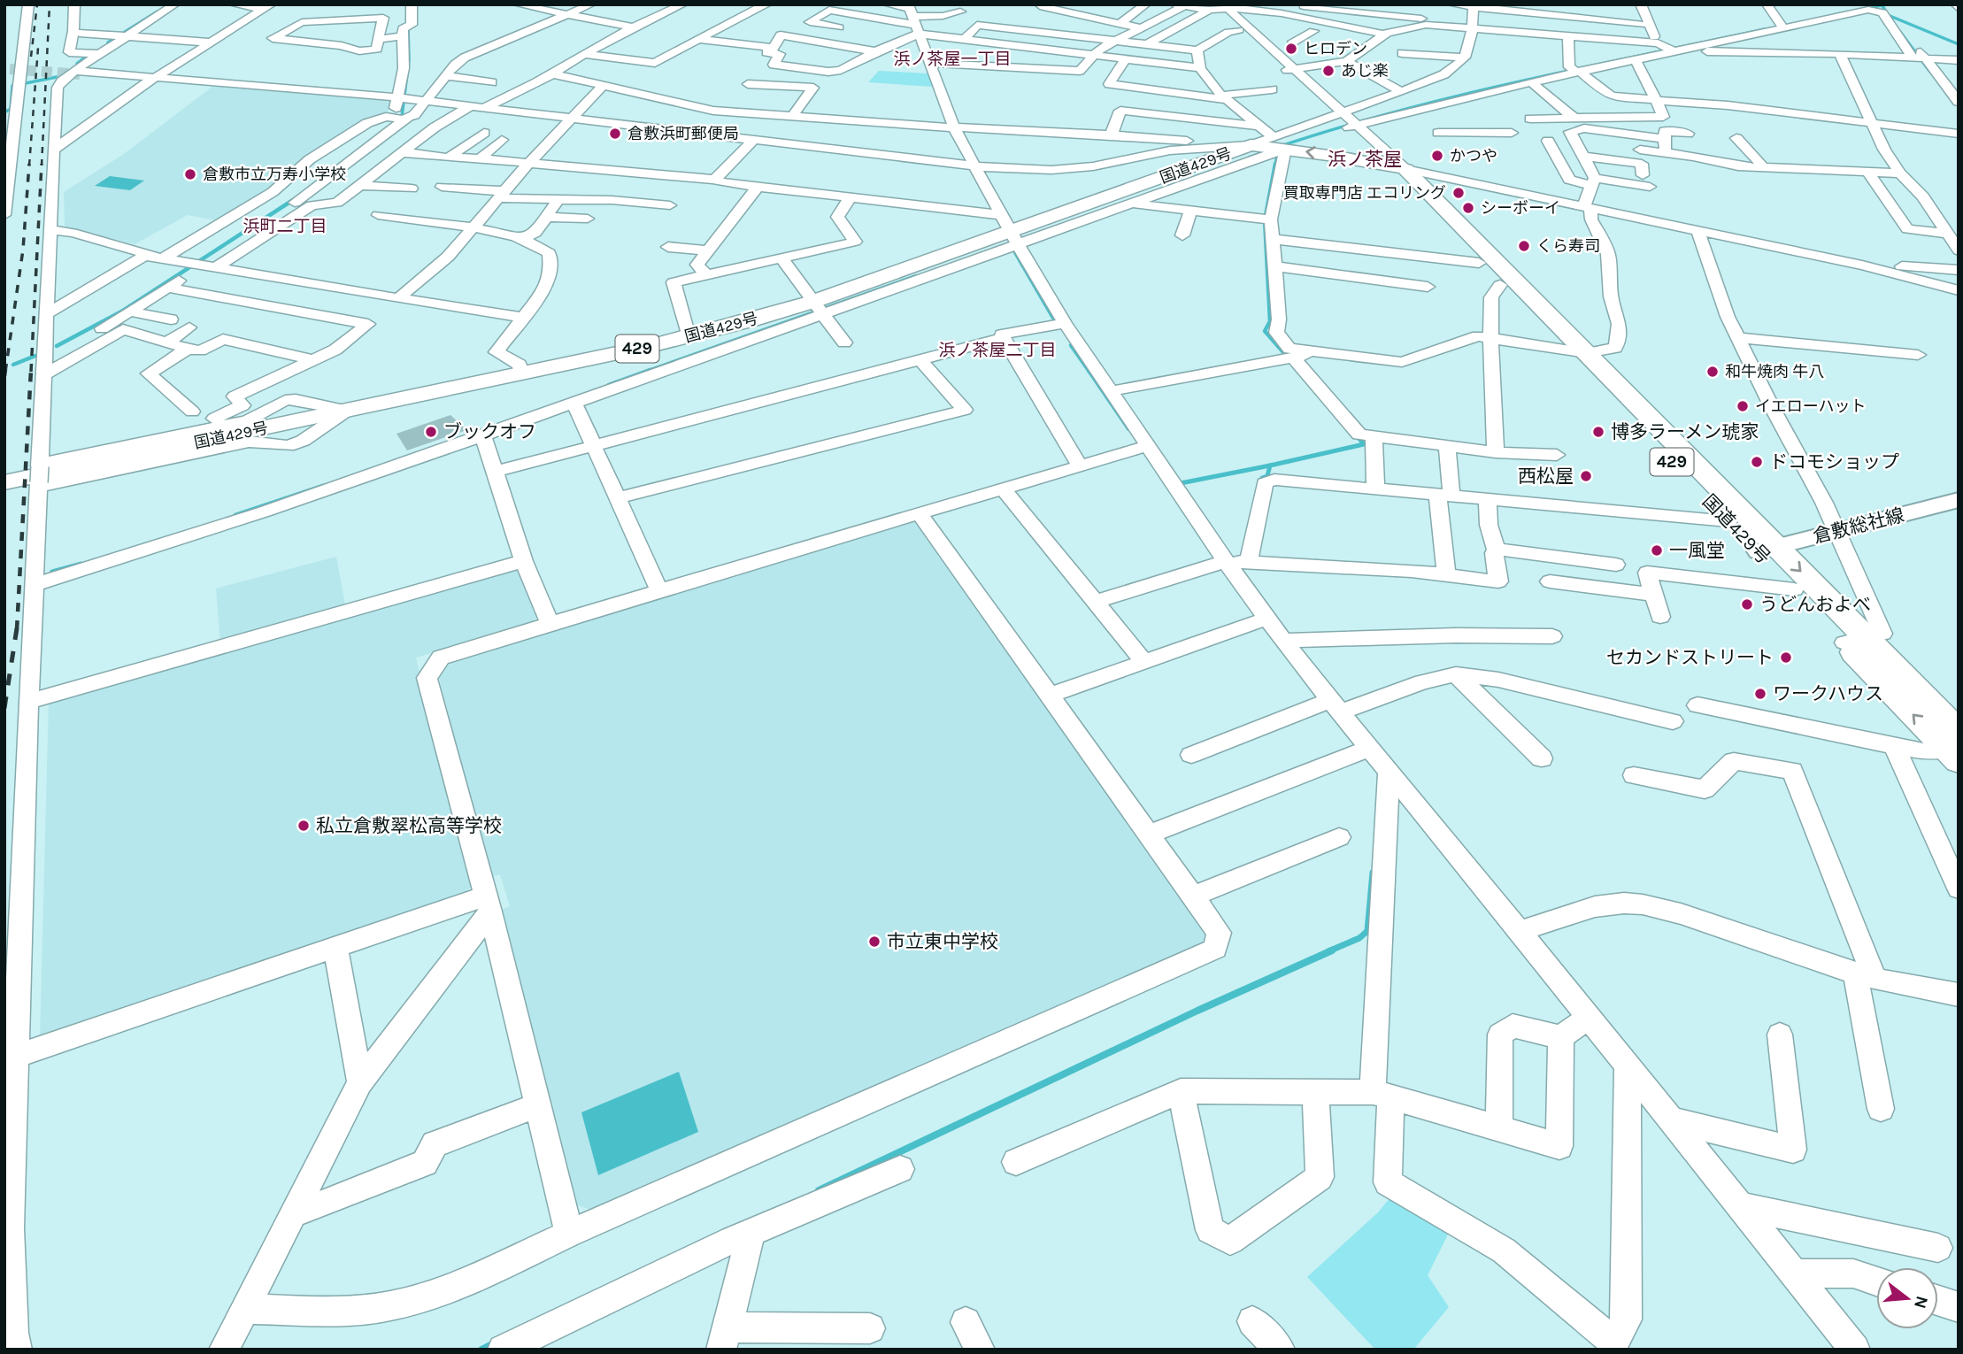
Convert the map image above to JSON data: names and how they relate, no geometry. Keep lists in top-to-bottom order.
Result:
{
  "streets": {
    "highway": ["国道429号", "429"],
    "main road": ["倉敷総社線"]
  },
  "crossings": [
    ["国道429号", "倉敷総社線"]
  ],
  "districts": [
    "浜ノ茶屋一丁目",
    "浜ノ茶屋",
    "浜町二丁目",
    "浜ノ茶屋二丁目"
  ],
  "places": [
    "ヒロデン",
    "あじ楽",
    "倉敷浜町郵便局",
    "かつや",
    "倉敷市立万寿小学校",
    "買取専門店 エコリング",
    "シーボーイ",
    "くら寿司",
    "和牛焼肉 牛八",
    "イエローハット",
    "ブックオフ",
    "博多ラーメン琥家",
    "ドコモショップ",
    "西松屋",
    "一風堂",
    "うどんおよべ",
    "セカンドストリート",
    "ワークハウス",
    "私立倉敷翠松高等学校",
    "市立東中学校"
  ],
  "north": "right"
}
